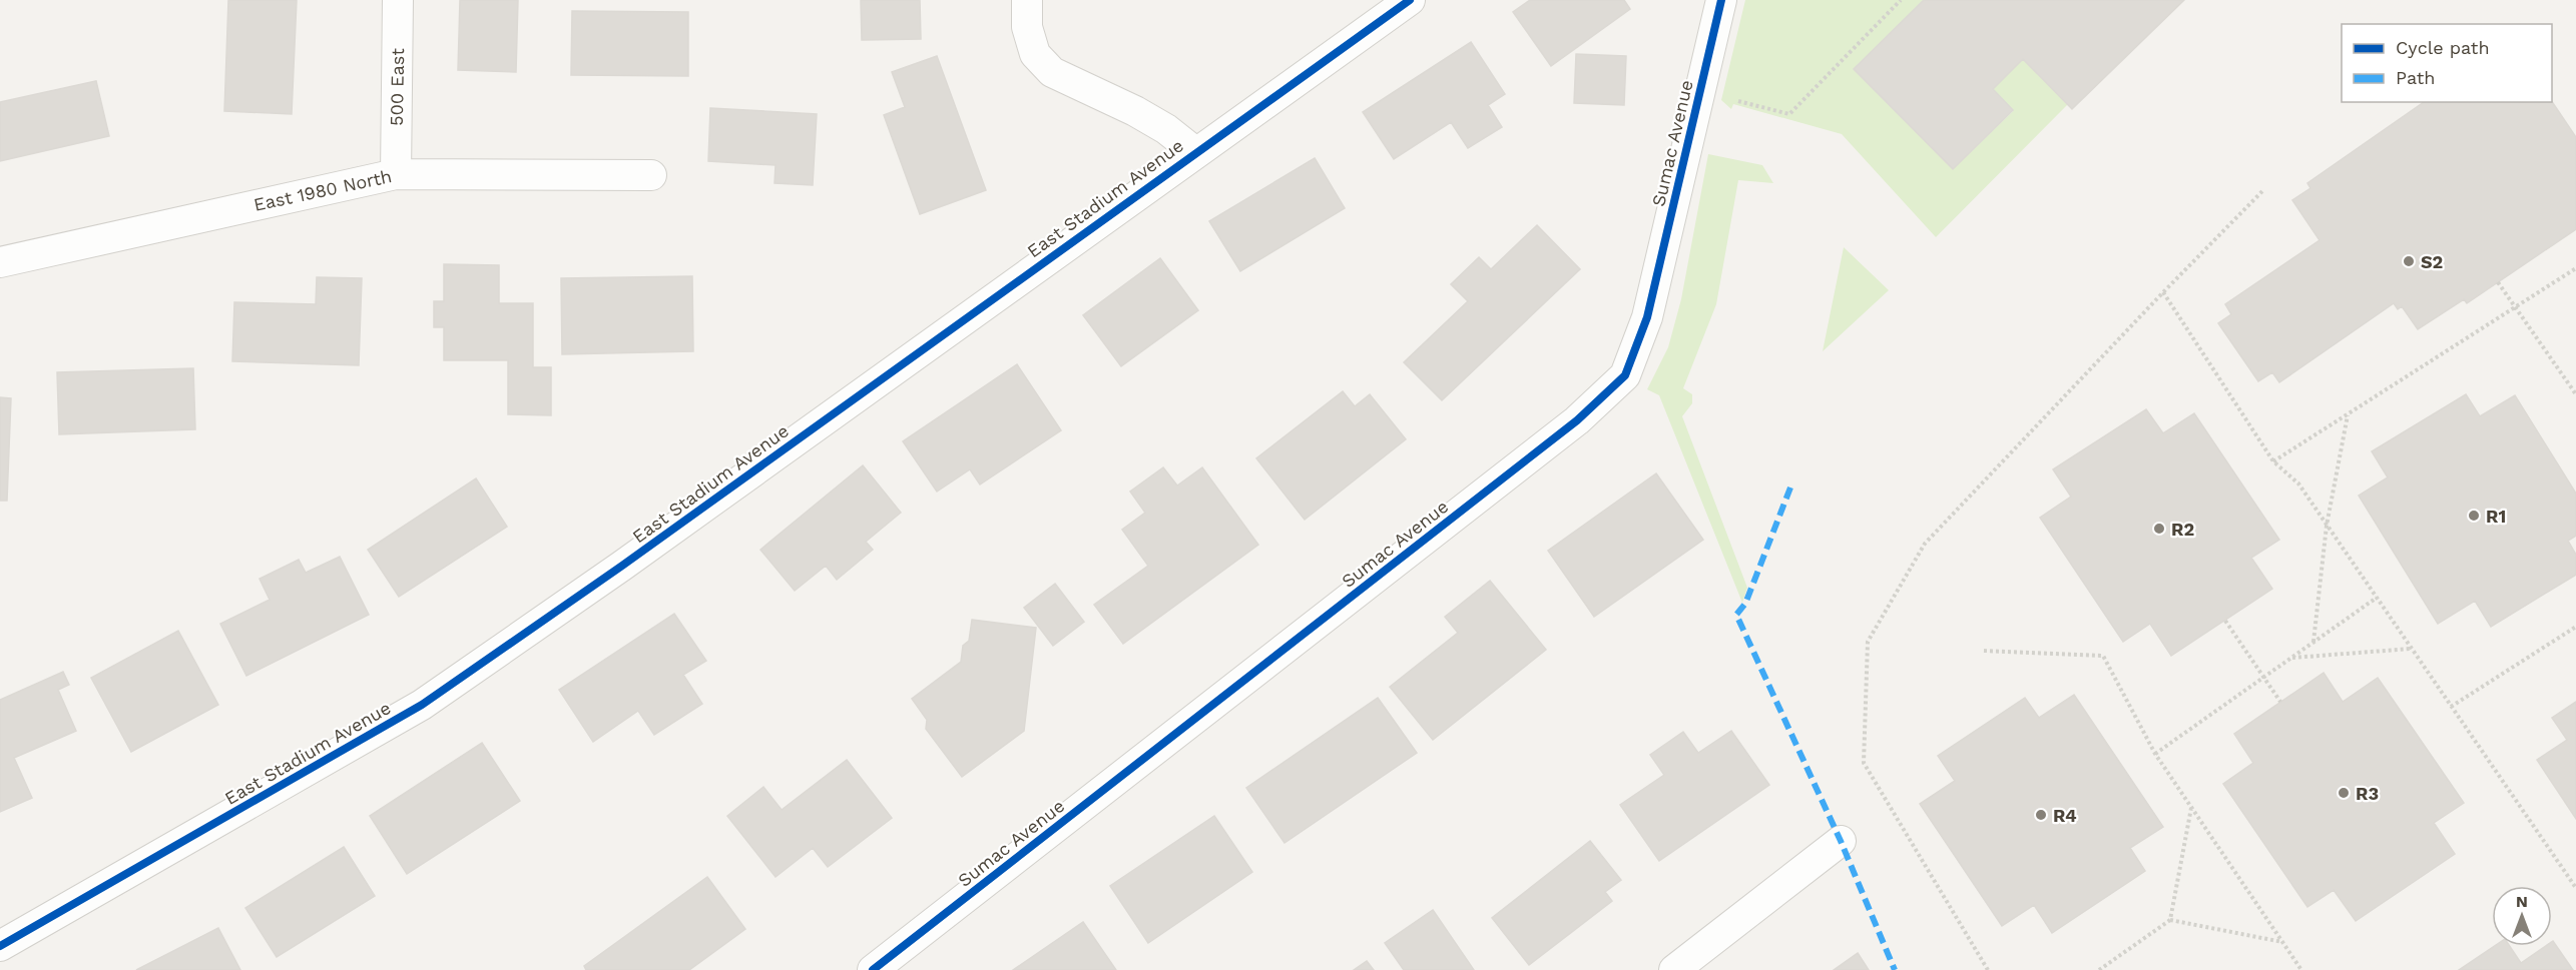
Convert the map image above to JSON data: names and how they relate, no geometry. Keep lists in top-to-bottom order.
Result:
{
  "streets": {
    "street": [
      "500 East",
      "Sumac Avenue",
      "East 1980 North",
      "East Stadium Avenue"
    ]
  },
  "crossings": [
    ["500 East", "East 1980 North"]
  ],
  "places": [
    "S2",
    "R1",
    "R2",
    "R3",
    "R4"
  ],
  "legend": ["Cycle path", "Path"],
  "north": "top"
}
